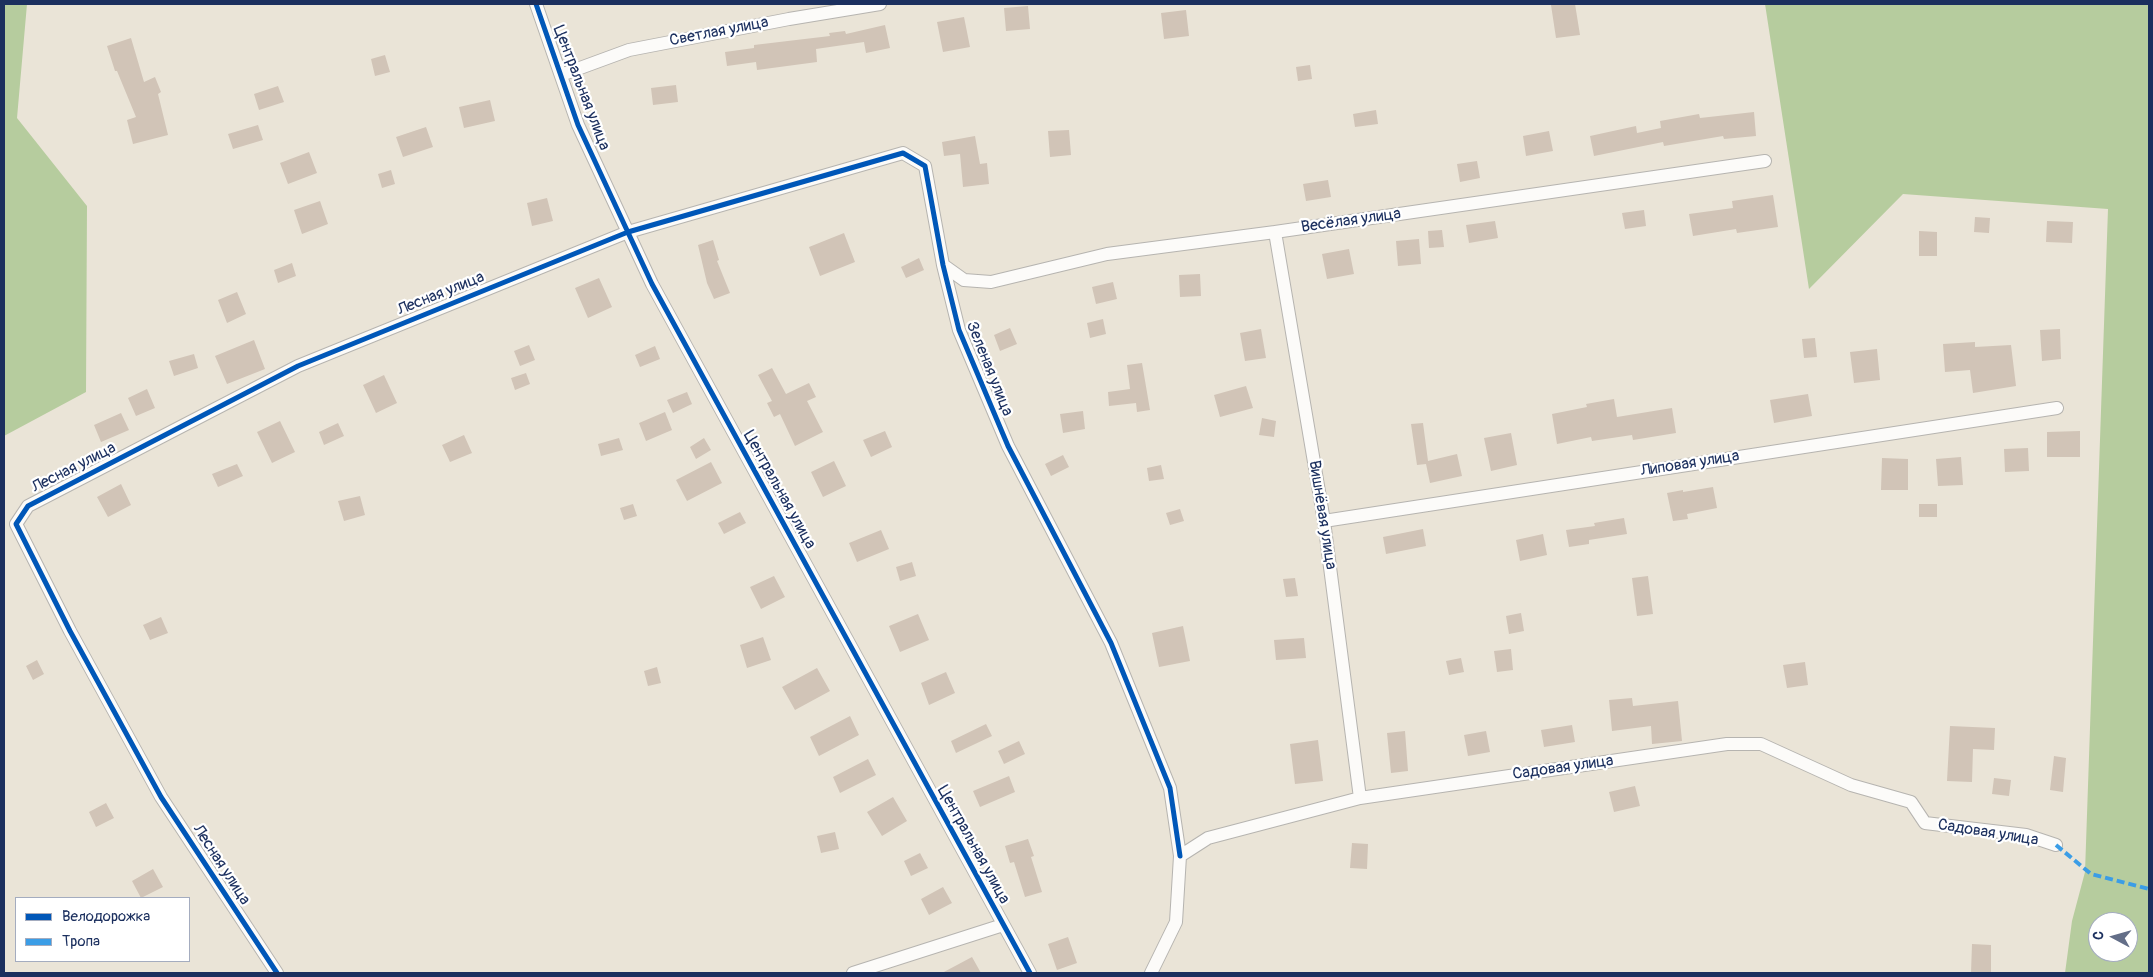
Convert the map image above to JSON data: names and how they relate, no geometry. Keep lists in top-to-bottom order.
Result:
{
  "streets": {
    "street": [
      "Светлая улица",
      "Центральная улица",
      "Весёлая улица",
      "Лесная улица",
      "Зеленая улица",
      "Липовая улица",
      "Вишнёвая улица",
      "Садовая улица"
    ]
  },
  "crossings": [
    ["Светлая улица", "Центральная улица"],
    ["Центральная улица", "Лесная улица"],
    ["Центральная улица", "Зеленая улица"],
    ["Весёлая улица", "Зеленая улица"],
    ["Весёлая улица", "Вишнёвая улица"],
    ["Лесная улица", "Зеленая улица"],
    ["Зеленая улица", "Садовая улица"],
    ["Липовая улица", "Вишнёвая улица"],
    ["Вишнёвая улица", "Садовая улица"]
  ],
  "legend": ["Велодорожка", "Тропа"],
  "north": "left"
}
